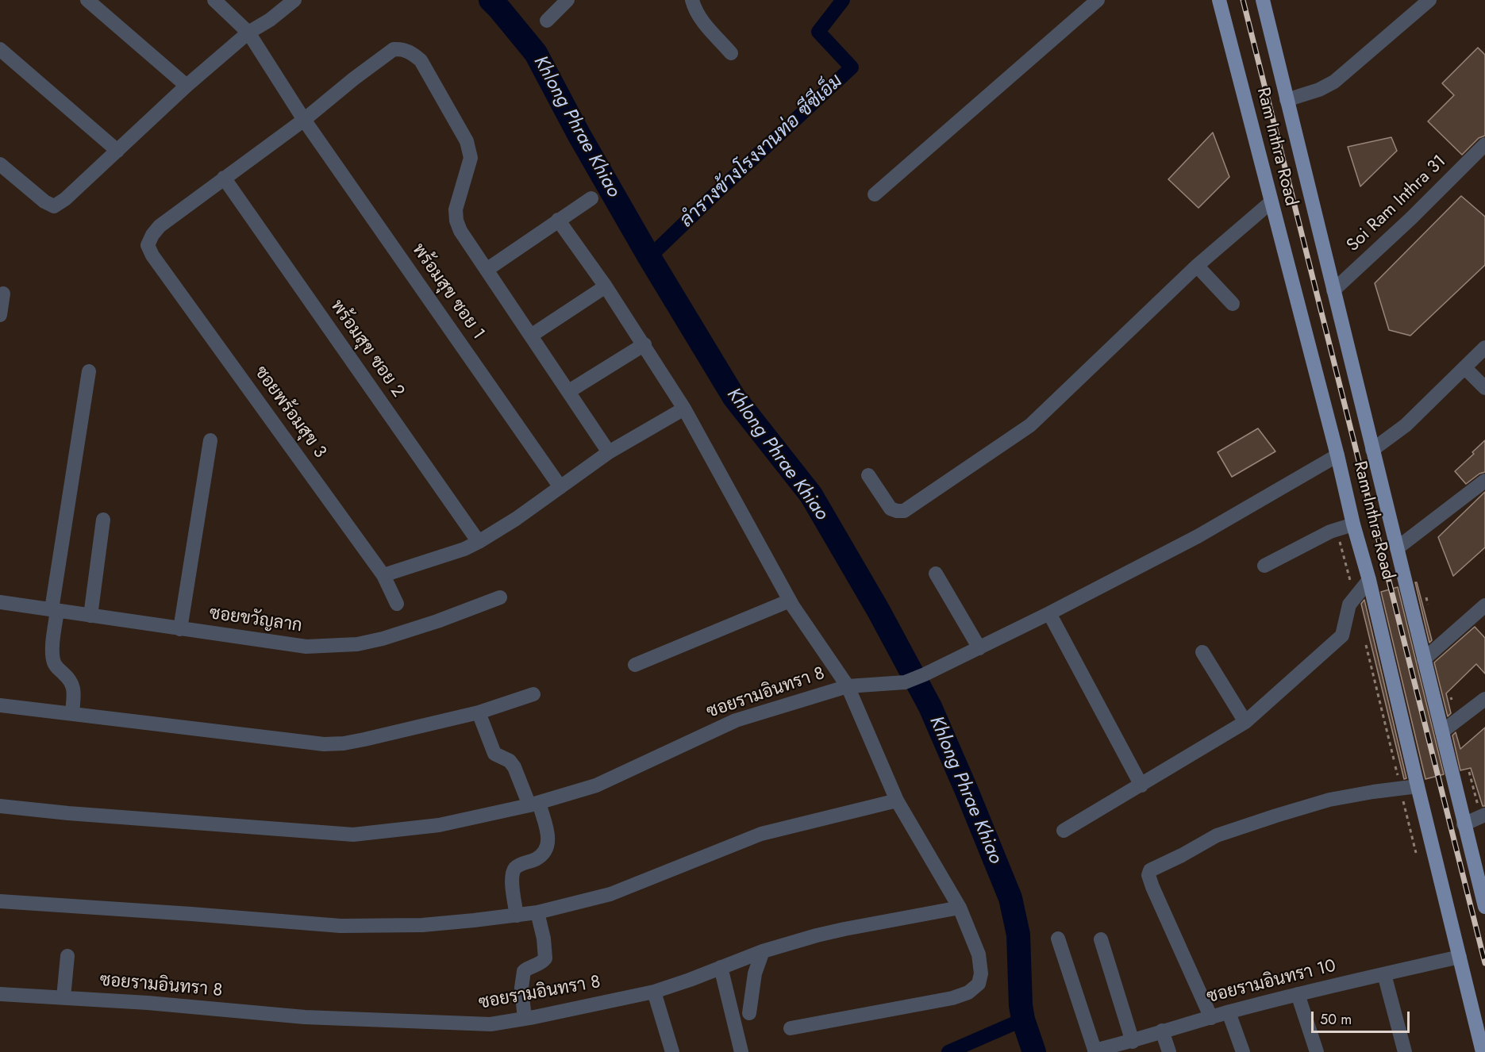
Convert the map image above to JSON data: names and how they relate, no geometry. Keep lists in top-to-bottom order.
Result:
{
  "streets": {
    "main road": ["Ram Inthra Road"],
    "street": [
      "Soi Ram Inthra 31",
      "พร้อมสุข ซอย 1",
      "พร้อมสุข ซอย 2",
      "ซอยพร้อมสุข 3",
      "ซอยขวัญลาก",
      "ซอยรามอินทรา 8",
      "ซอยรามอินทรา 10"
    ]
  },
  "crossings": [
    ["Ram Inthra Road", "Soi Ram Inthra 31"],
    ["Ram Inthra Road", "ซอยรามอินทรา 10"],
    ["พร้อมสุข ซอย 2", "ซอยพร้อมสุข 3"]
  ],
  "water": ["Khlong Phrae Khiao", "ลำรางข้างโรงงานท่อ ซีซีเอ็ม"],
  "scale_bar": "50 m"
}
